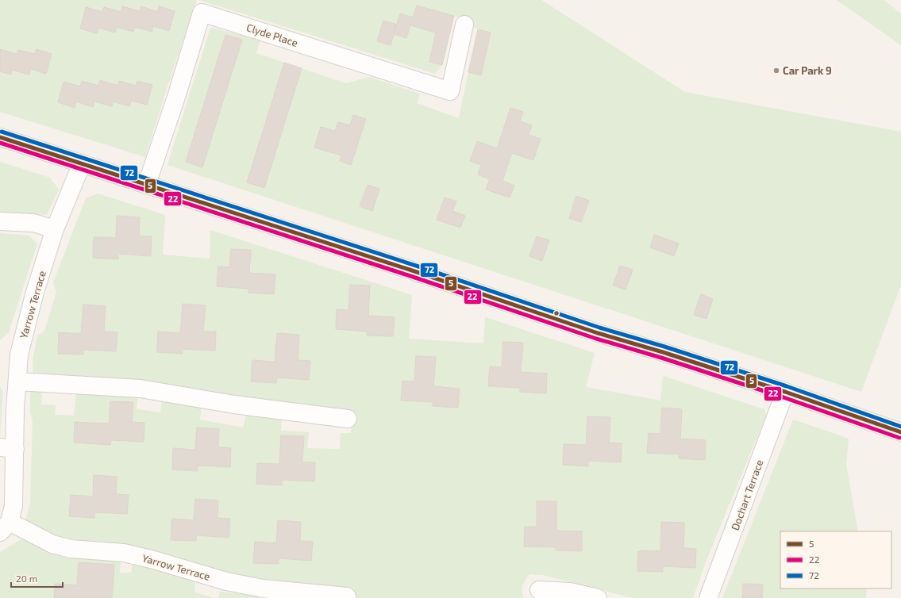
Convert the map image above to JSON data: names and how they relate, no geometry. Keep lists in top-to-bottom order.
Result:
{
  "streets": {
    "street": ["Clyde Place", "Yarrow Terrace", "Dochart Terrace"]
  },
  "places": ["Car Park 9"],
  "lines": ["transit line 72", "transit line 5", "transit line 22"],
  "legend": ["5", "22", "72"],
  "scale_bar": "20 m"
}
